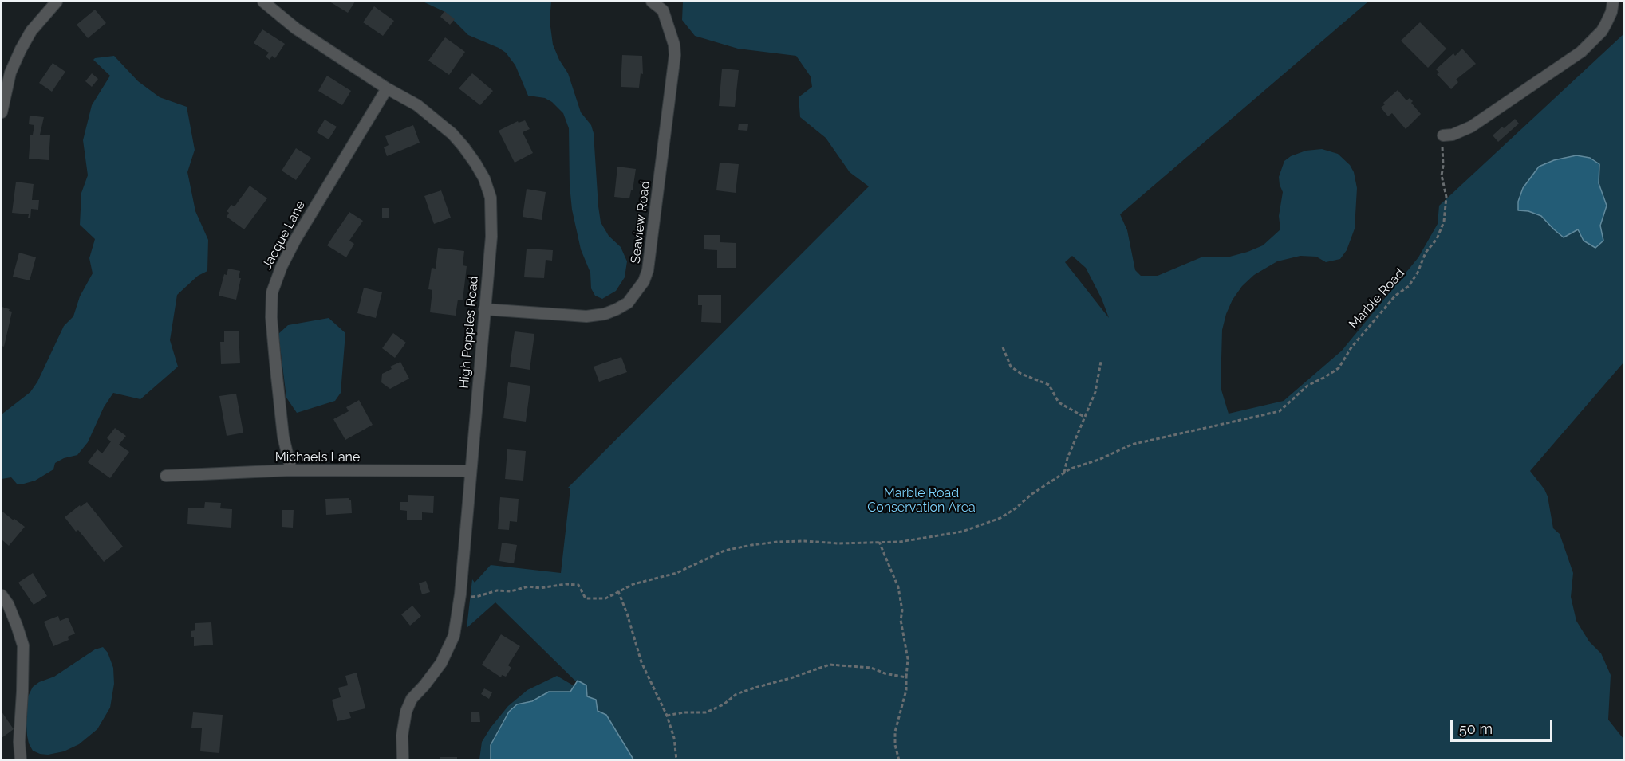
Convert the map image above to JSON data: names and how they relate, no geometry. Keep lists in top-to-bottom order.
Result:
{
  "streets": {
    "street": [
      "Seaview Road",
      "Jacque Lane",
      "High Popples Road",
      "Michaels Lane"
    ],
    "path": ["Marble Road"]
  },
  "crossings": [
    ["Seaview Road", "High Popples Road"],
    ["Jacque Lane", "High Popples Road"],
    ["Jacque Lane", "Michaels Lane"],
    ["Marble Road", "High Popples Road"],
    ["High Popples Road", "Michaels Lane"]
  ],
  "parks": ["Marble Road Conservation Area"],
  "scale_bar": "50 m"
}
